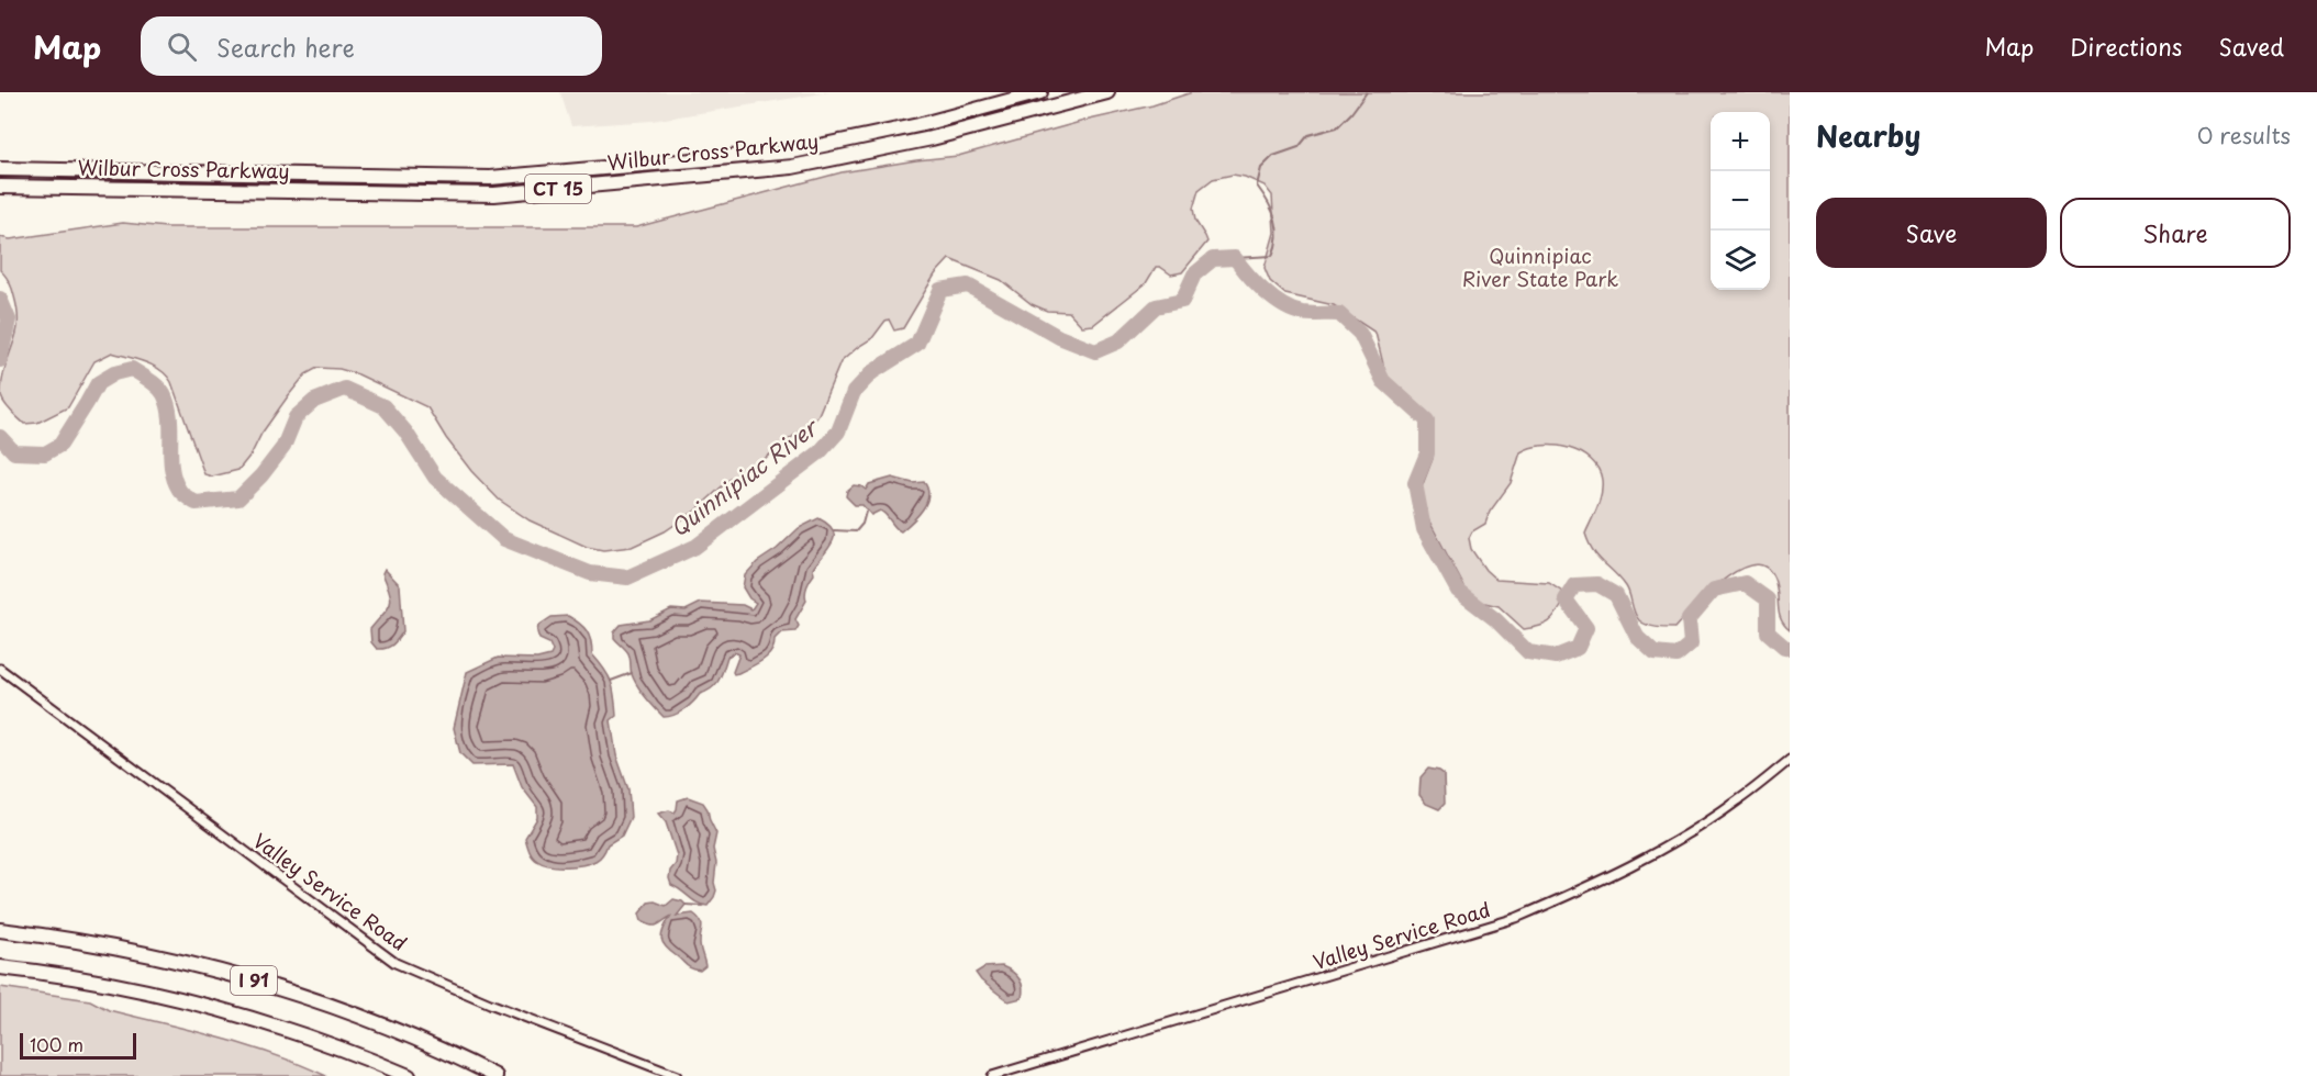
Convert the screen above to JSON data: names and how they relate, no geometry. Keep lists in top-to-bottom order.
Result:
{
  "streets": {
    "highway": ["Wilbur Cross Parkway", "CT 15", "I 91"],
    "street": ["Valley Service Road"]
  },
  "water": ["Quinnipiac River"],
  "parks": ["Quinnipiac River State Park"],
  "scale_bar": "100 m",
  "page": {
    "header": "Map",
    "search": "Search here",
    "nav": ["Map", "Directions", "Saved"],
    "heading": ["Nearby", "0 results"],
    "map_buttons": ["+", "−"],
    "buttons": ["Save", "Share"],
    "scale": "100 m"
  }
}
